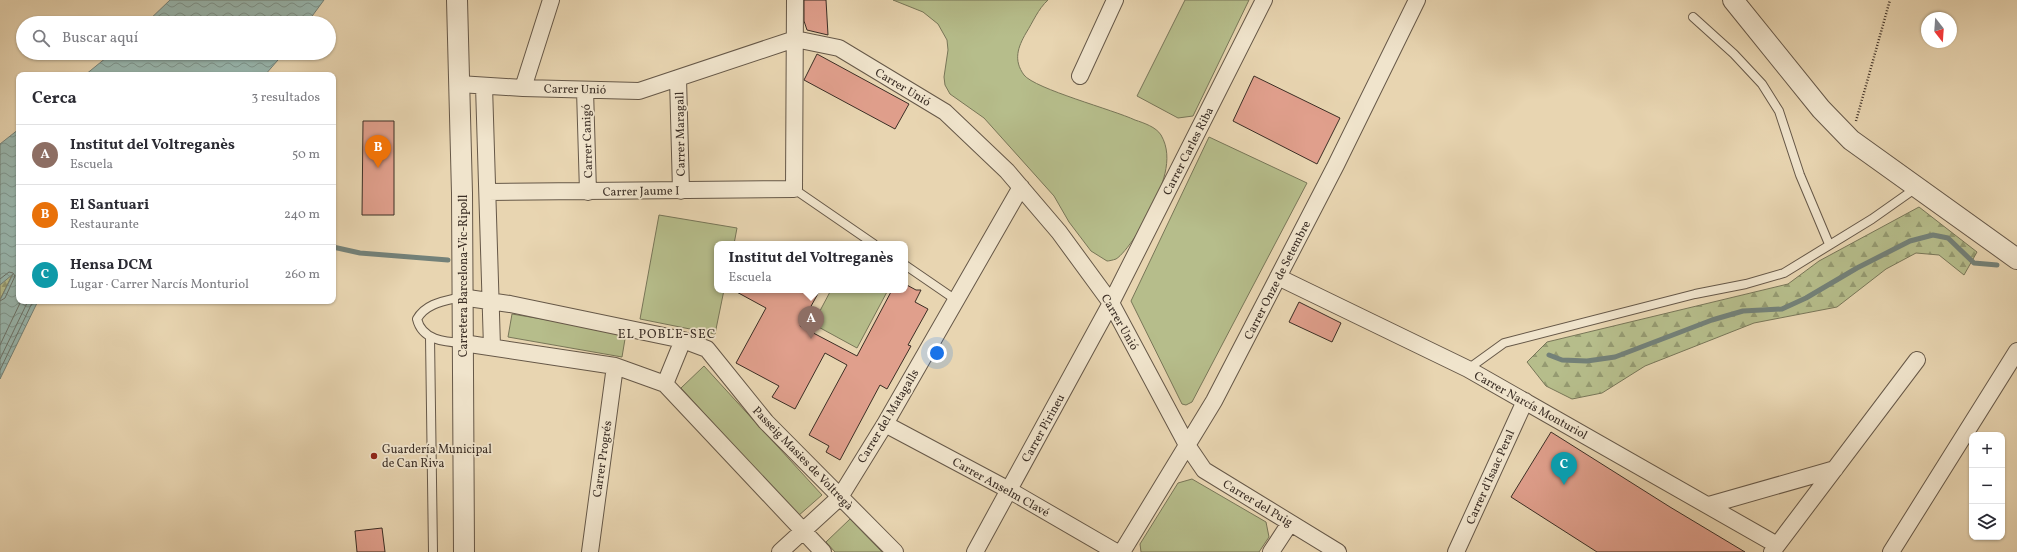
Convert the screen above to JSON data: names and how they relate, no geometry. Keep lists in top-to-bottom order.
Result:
{
  "streets": {
    "street": [
      "Carrer Unió",
      "Carrer Maragall",
      "Carrer Canigó",
      "Carrer Carles Riba",
      "Carrer Jaume I",
      "Carretera Barcelona-Vic-Ripoll",
      "Carrer Onze de Setembre",
      "Carrer Narcís Monturiol",
      "Carrer del Matagalls",
      "Carrer Pirineu",
      "Passeig Masies de Voltregà",
      "Carrer Progrés",
      "Carrer d'Isaac Peral",
      "Carrer Anselm Clavé",
      "Carrer del Puig"
    ]
  },
  "crossings": [
    ["Carrer Unió", "Carrer Maragall"],
    ["Carrer Unió", "Carrer Canigó"],
    ["Carrer Unió", "Carrer Carles Riba"],
    ["Carrer Unió", "Carretera Barcelona-Vic-Ripoll"],
    ["Carrer Unió", "Carrer Onze de Setembre"],
    ["Carrer Unió", "Carrer del Matagalls"],
    ["Carrer Unió", "Carrer Pirineu"],
    ["Carrer Unió", "Carrer del Puig"],
    ["Carrer Maragall", "Carrer Jaume I"],
    ["Carrer Canigó", "Carrer Jaume I"],
    ["Carrer Carles Riba", "Carrer Pirineu"],
    ["Carretera Barcelona-Vic-Ripoll", "Passeig Masies de Voltregà"],
    ["Carrer Onze de Setembre", "Carrer Narcís Monturiol"],
    ["Carrer Onze de Setembre", "Carrer del Puig"],
    ["Carrer Narcís Monturiol", "Carrer d'Isaac Peral"],
    ["Carrer del Matagalls", "Passeig Masies de Voltregà"],
    ["Carrer del Matagalls", "Carrer Anselm Clavé"],
    ["Carrer Pirineu", "Carrer Anselm Clavé"]
  ],
  "districts": ["EL POBLE-SEC"],
  "places": ["Guardería Municipal de Can Riva"],
  "north": "bottom",
  "page": {
    "search": "Buscar aquí",
    "heading": ["Cerca", "3 resultados"],
    "list": [
      {
        "mark": "A",
        "name": "Institut del Voltreganès",
        "note": "Escuela",
        "value": "50 m"
      },
      {
        "mark": "B",
        "name": "El Santuari",
        "note": "Restaurante",
        "value": "240 m"
      },
      {
        "mark": "C",
        "name": "Hensa DCM",
        "note": "Lugar · Carrer Narcís Monturiol",
        "value": "260 m"
      }
    ],
    "pins": ["B", "A", "C"],
    "popup": ["Institut del Voltreganès", "Escuela"],
    "map_buttons": ["+", "−"]
  }
}
